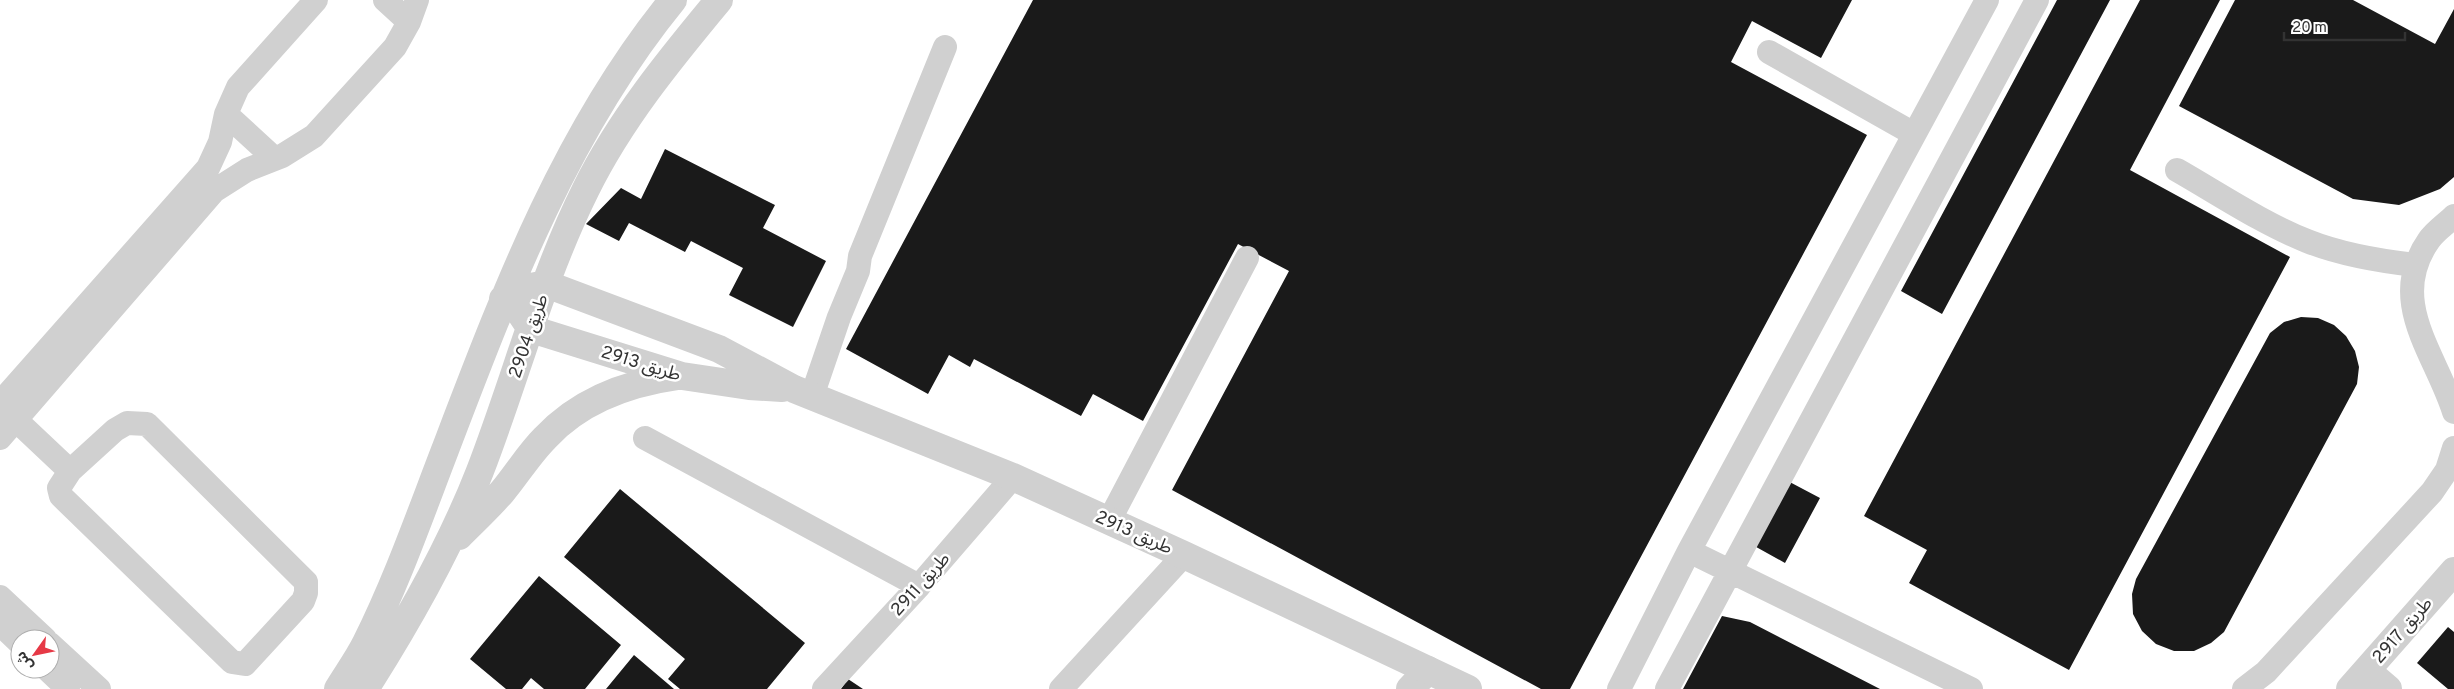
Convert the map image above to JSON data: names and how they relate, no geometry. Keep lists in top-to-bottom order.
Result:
{
  "streets": {
    "street": ["طريق 2904", "طريق 2913", "طريق 2917"],
    "lane": ["طريق 2911"]
  },
  "crossings": [
    ["طريق 2904", "طريق 2913"],
    ["طريق 2913", "طريق 2911"]
  ],
  "scale_bar": "20 m",
  "north": "bottom left"
}
